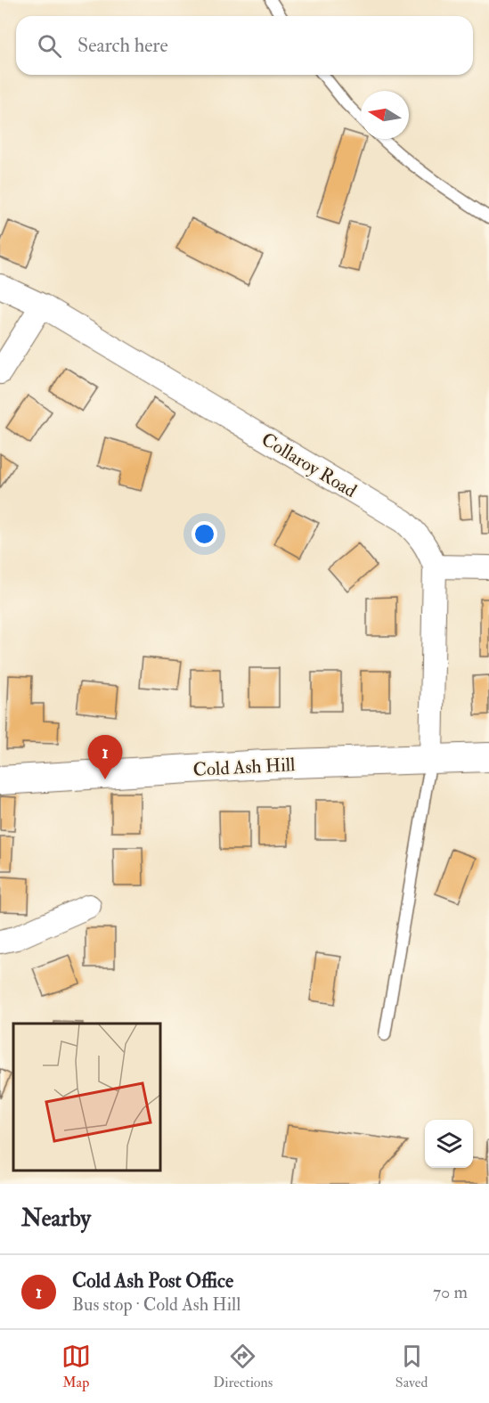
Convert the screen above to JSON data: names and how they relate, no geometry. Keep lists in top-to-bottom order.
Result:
{
  "streets": {
    "street": ["Collaroy Road", "Cold Ash Hill"]
  },
  "crossings": [
    ["Collaroy Road", "Cold Ash Hill"]
  ],
  "north": "left",
  "page": {
    "search": "Search here",
    "pins": "1",
    "heading": "Nearby",
    "list": [
      {
        "mark": "1",
        "name": "Cold Ash Post Office",
        "note": "Bus stop · Cold Ash Hill",
        "value": "70 m"
      }
    ],
    "nav": ["Map", "Directions", "Saved"]
  }
}
